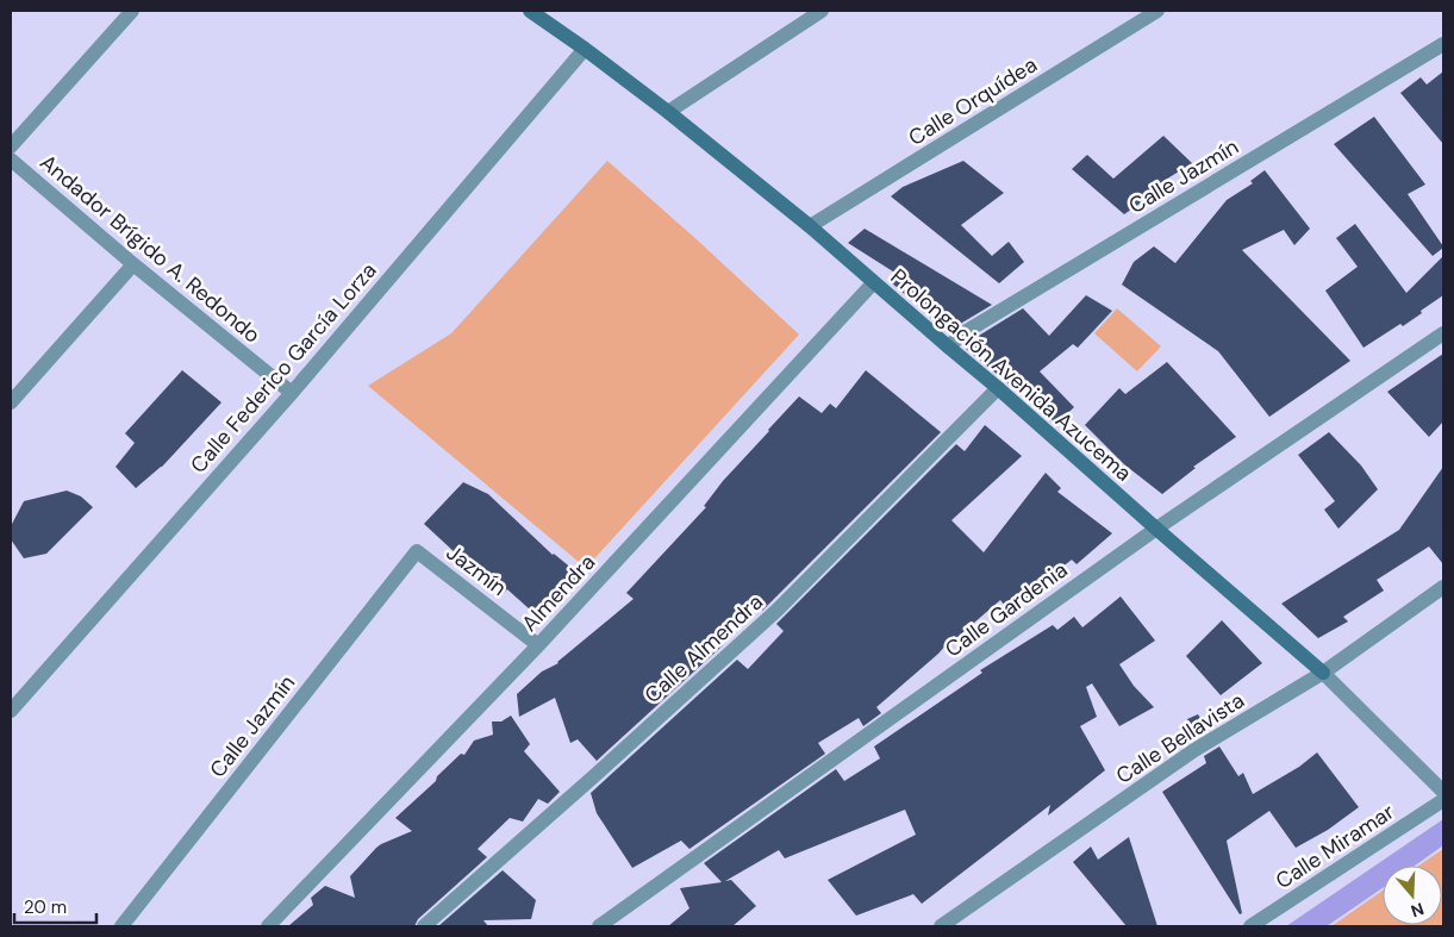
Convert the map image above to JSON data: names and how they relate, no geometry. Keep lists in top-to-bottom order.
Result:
{
  "streets": {
    "street": [
      "Calle Orquídea",
      "Calle Jazmín",
      "Andador Brígido A. Redondo",
      "Calle Federico García Lorza",
      "Prolongación Avenida Azucema",
      "Jazmín",
      "Almendra",
      "Calle Gardenia",
      "Calle Almendra",
      "Calle Bellavista",
      "Calle Miramar"
    ]
  },
  "crossings": [
    ["Calle Orquídea", "Prolongación Avenida Azucema"],
    ["Calle Jazmín", "Prolongación Avenida Azucema"],
    ["Calle Jazmín", "Jazmín"],
    ["Andador Brígido A. Redondo", "Calle Federico García Lorza"],
    ["Calle Federico García Lorza", "Prolongación Avenida Azucema"],
    ["Prolongación Avenida Azucema", "Almendra"],
    ["Prolongación Avenida Azucema", "Calle Gardenia"],
    ["Prolongación Avenida Azucema", "Calle Almendra"],
    ["Prolongación Avenida Azucema", "Calle Bellavista"],
    ["Jazmín", "Almendra"]
  ],
  "scale_bar": "20 m",
  "north": "bottom"
}
